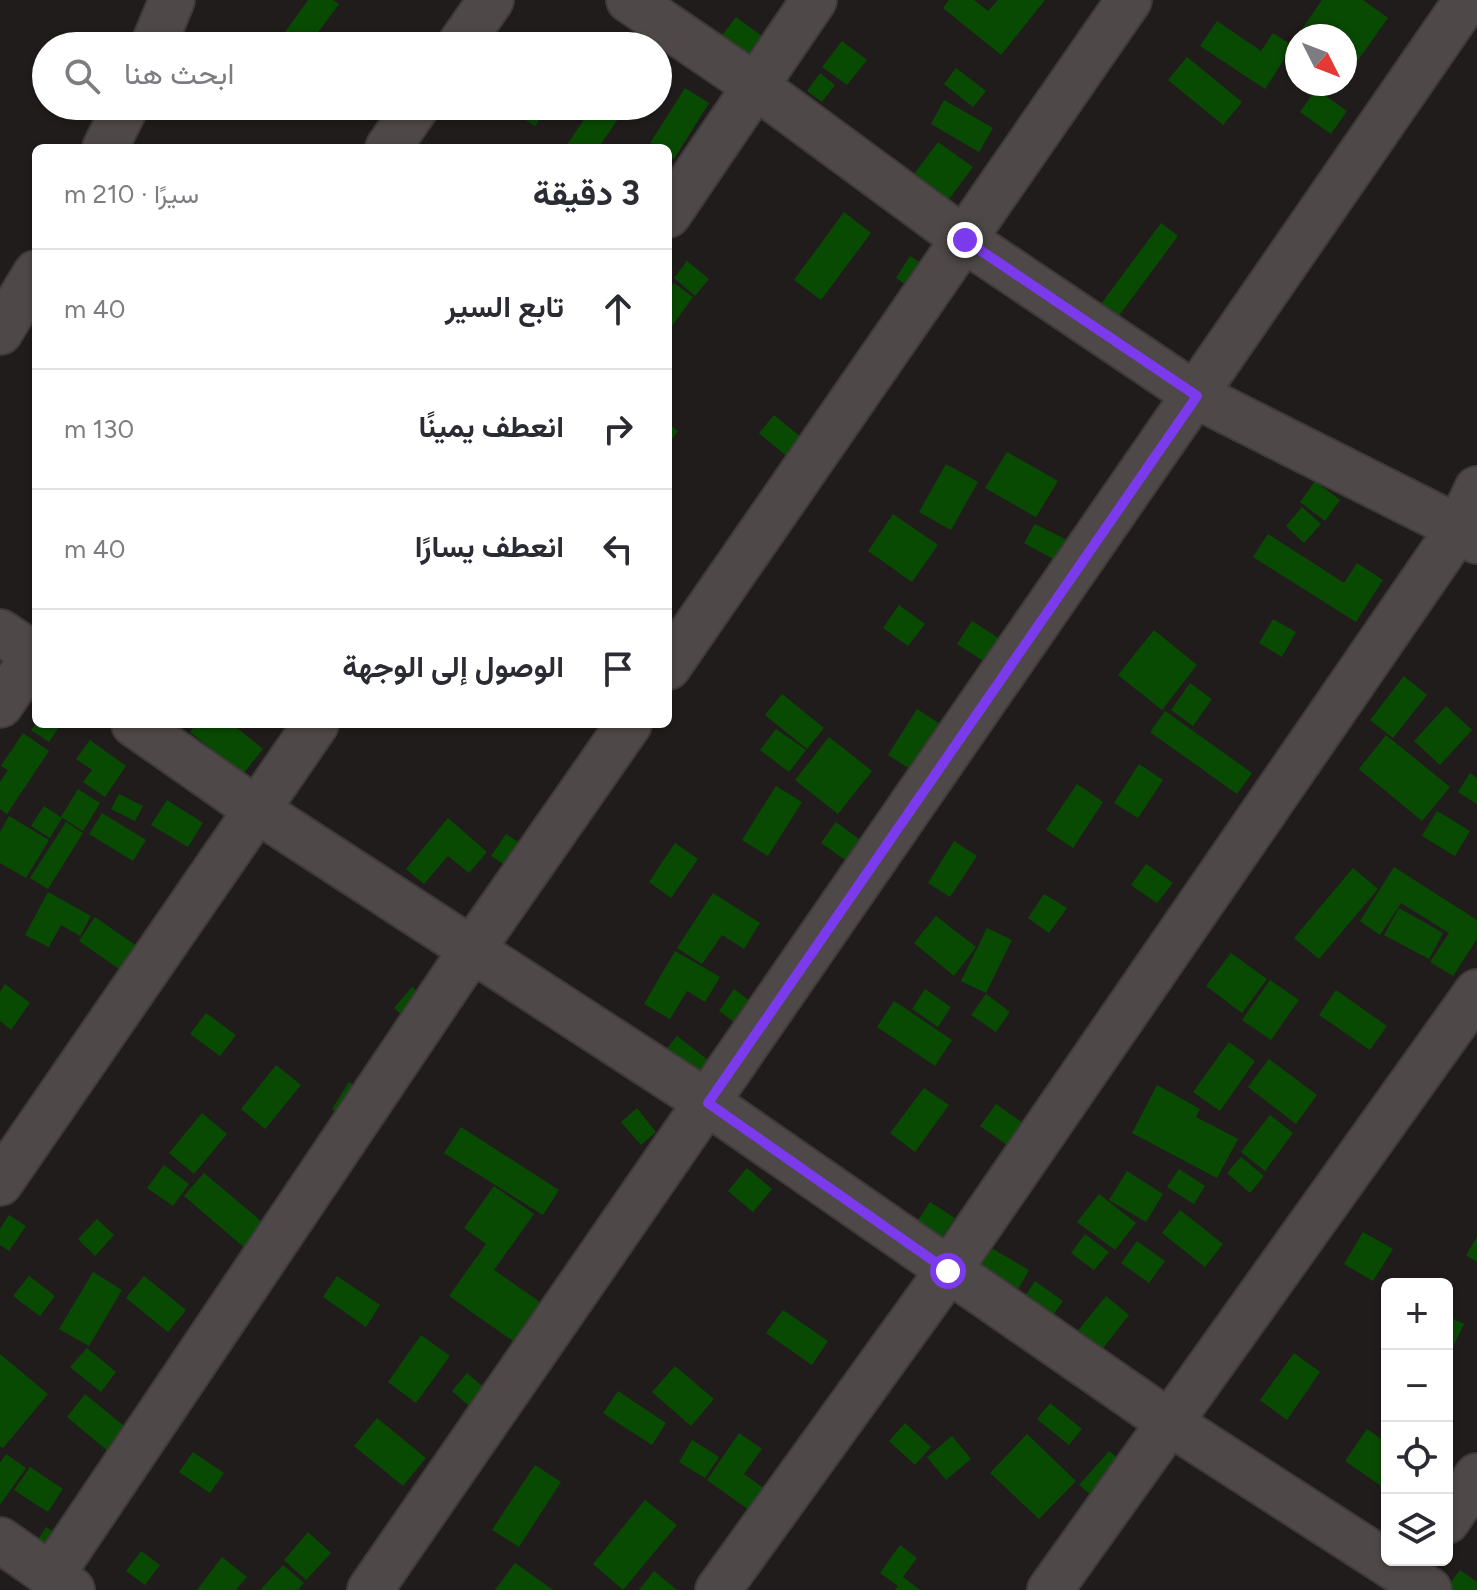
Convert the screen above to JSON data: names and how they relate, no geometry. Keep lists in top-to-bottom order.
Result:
{
  "north": "bottom right",
  "page": {
    "search": "ابحث هنا",
    "heading": ["3 دقيقة", "سيرًا · 210 m"],
    "list": [
      ["تابع السير", "40 m"],
      ["انعطف يمينًا", "130 m"],
      ["انعطف يسارًا", "40 m"],
      "الوصول إلى الوجهة"
    ],
    "map_buttons": ["+", "−"]
  }
}
